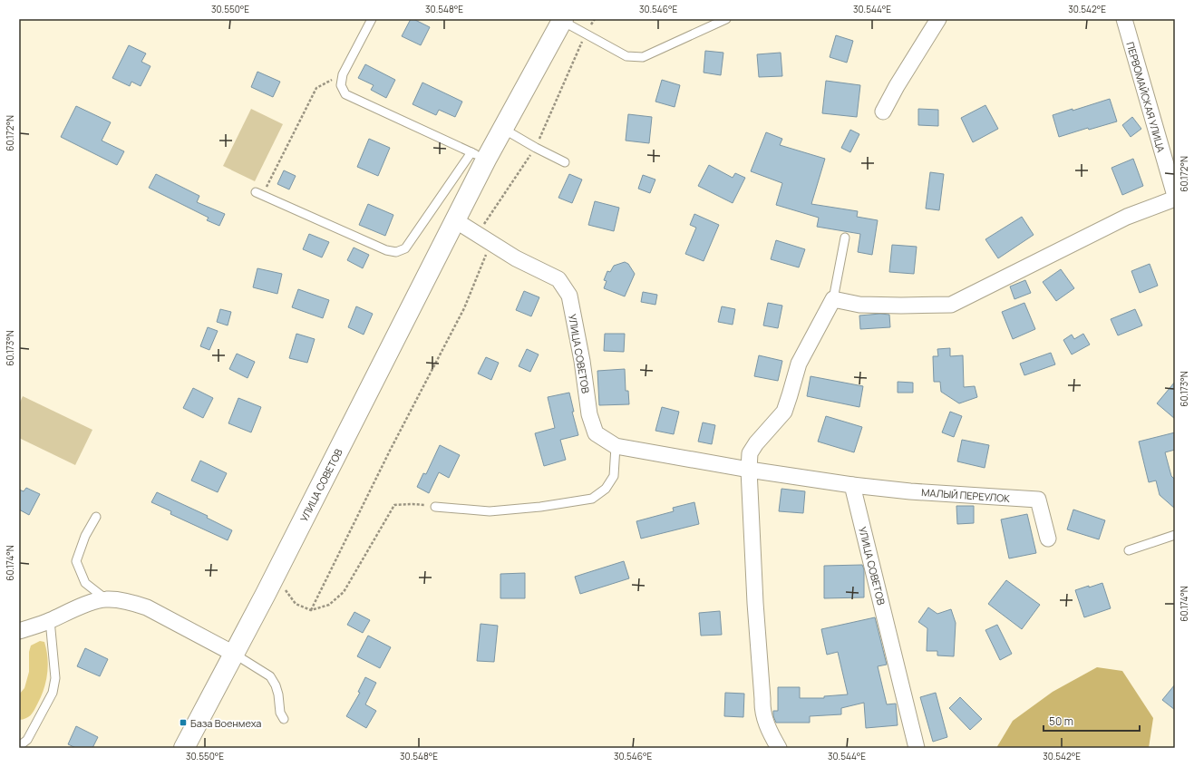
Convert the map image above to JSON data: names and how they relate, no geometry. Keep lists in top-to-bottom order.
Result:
{
  "streets": {
    "main road": ["УЛИЦА СОВЕТОВ"],
    "street": ["ПЕРВОМАЙСКАЯ УЛИЦА", "МАЛЫЙ ПЕРЕУЛОК"]
  },
  "crossings": [
    ["УЛИЦА СОВЕТОВ", "МАЛЫЙ ПЕРЕУЛОК"]
  ],
  "places": {
    "transit": ["База Военмеха"]
  },
  "scale_bar": "50 m",
  "coordinates": [
    "30.550°E",
    "30.548°E",
    "30.546°E",
    "30.544°E",
    "30.542°E",
    "60.172°N",
    "60.173°N",
    "60.174°N"
  ]
}
